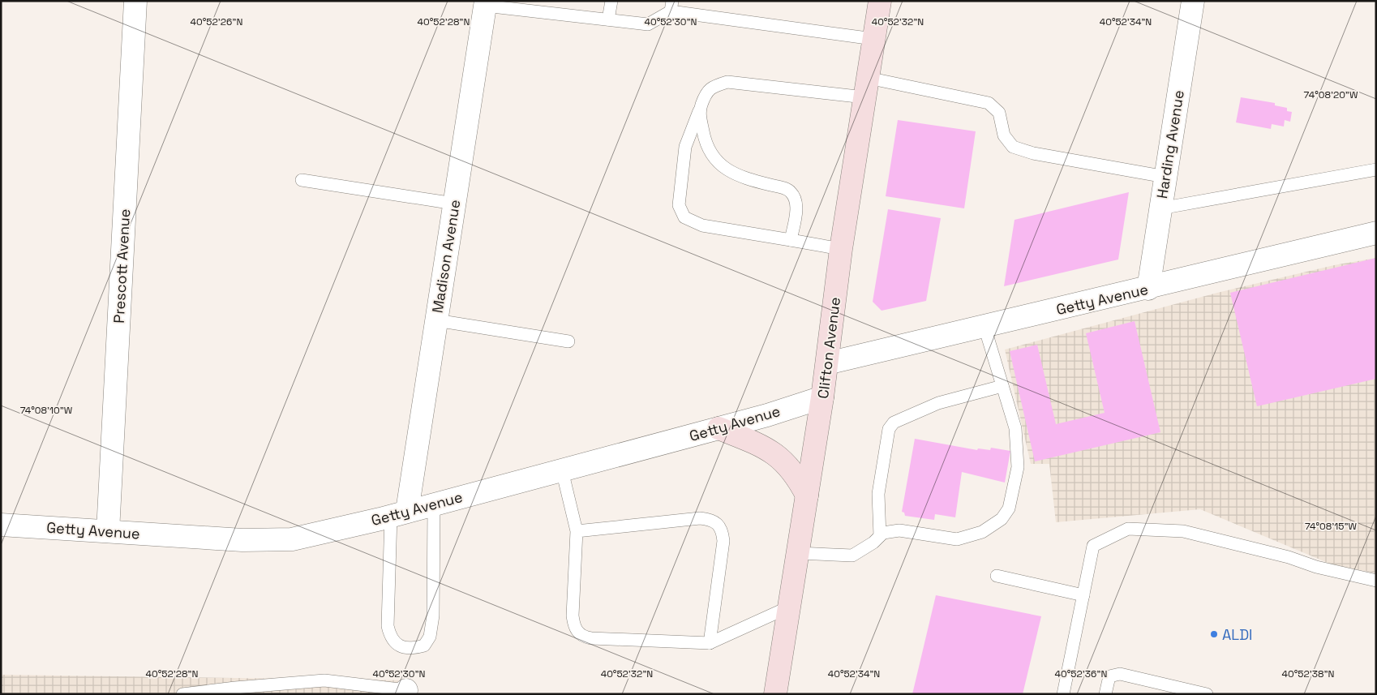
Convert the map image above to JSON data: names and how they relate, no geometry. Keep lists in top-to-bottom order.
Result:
{
  "streets": {
    "main road": ["Clifton Avenue"],
    "street": [
      "Harding Avenue",
      "Madison Avenue",
      "Prescott Avenue",
      "Getty Avenue"
    ]
  },
  "crossings": [
    ["Harding Avenue", "Getty Avenue"],
    ["Madison Avenue", "Getty Avenue"],
    ["Prescott Avenue", "Getty Avenue"],
    ["Getty Avenue", "Clifton Avenue"]
  ],
  "places": ["ALDI"],
  "coordinates": [
    "40°52'28\"N",
    "40°52'30\"N",
    "40°52'32\"N",
    "40°52'26\"N",
    "40°52'34\"N",
    "74°08'20\"W",
    "74°08'10\"W",
    "74°08'15\"W",
    "40°52'36\"N",
    "40°52'38\"N"
  ]
}
